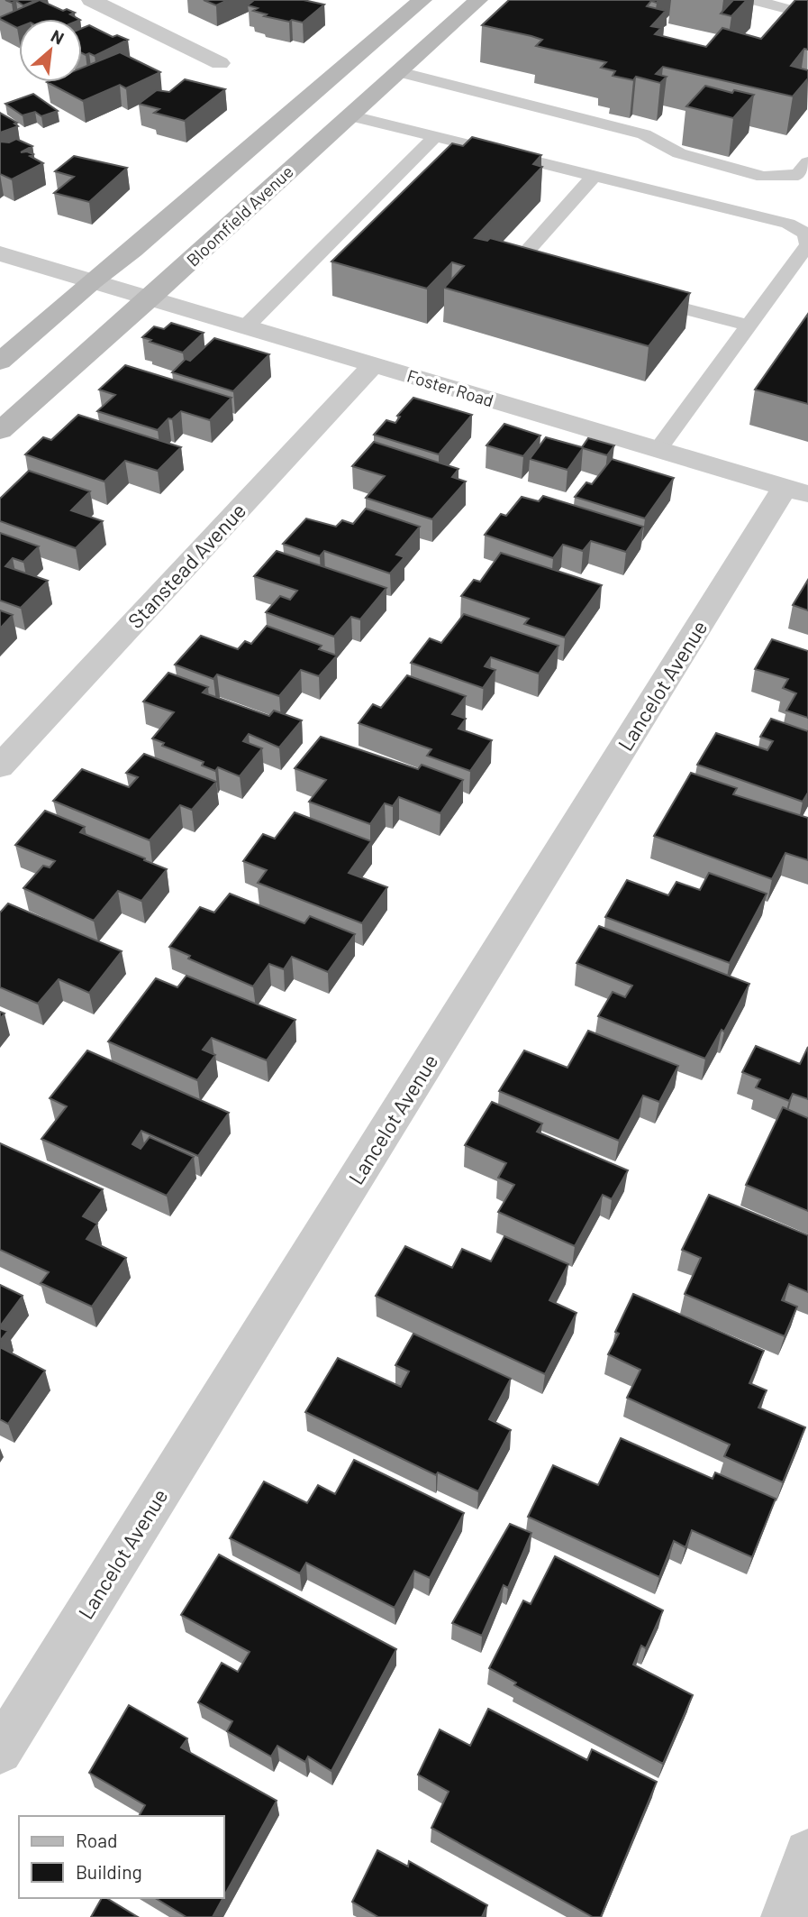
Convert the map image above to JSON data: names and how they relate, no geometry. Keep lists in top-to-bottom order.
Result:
{
  "streets": {
    "main road": ["Bloomfield Avenue"],
    "street": ["Foster Road", "Stanstead Avenue", "Lancelot Avenue"]
  },
  "crossings": [
    ["Bloomfield Avenue", "Foster Road"],
    ["Foster Road", "Stanstead Avenue"],
    ["Foster Road", "Lancelot Avenue"]
  ],
  "legend": ["Road", "Building"],
  "north": "top right"
}
